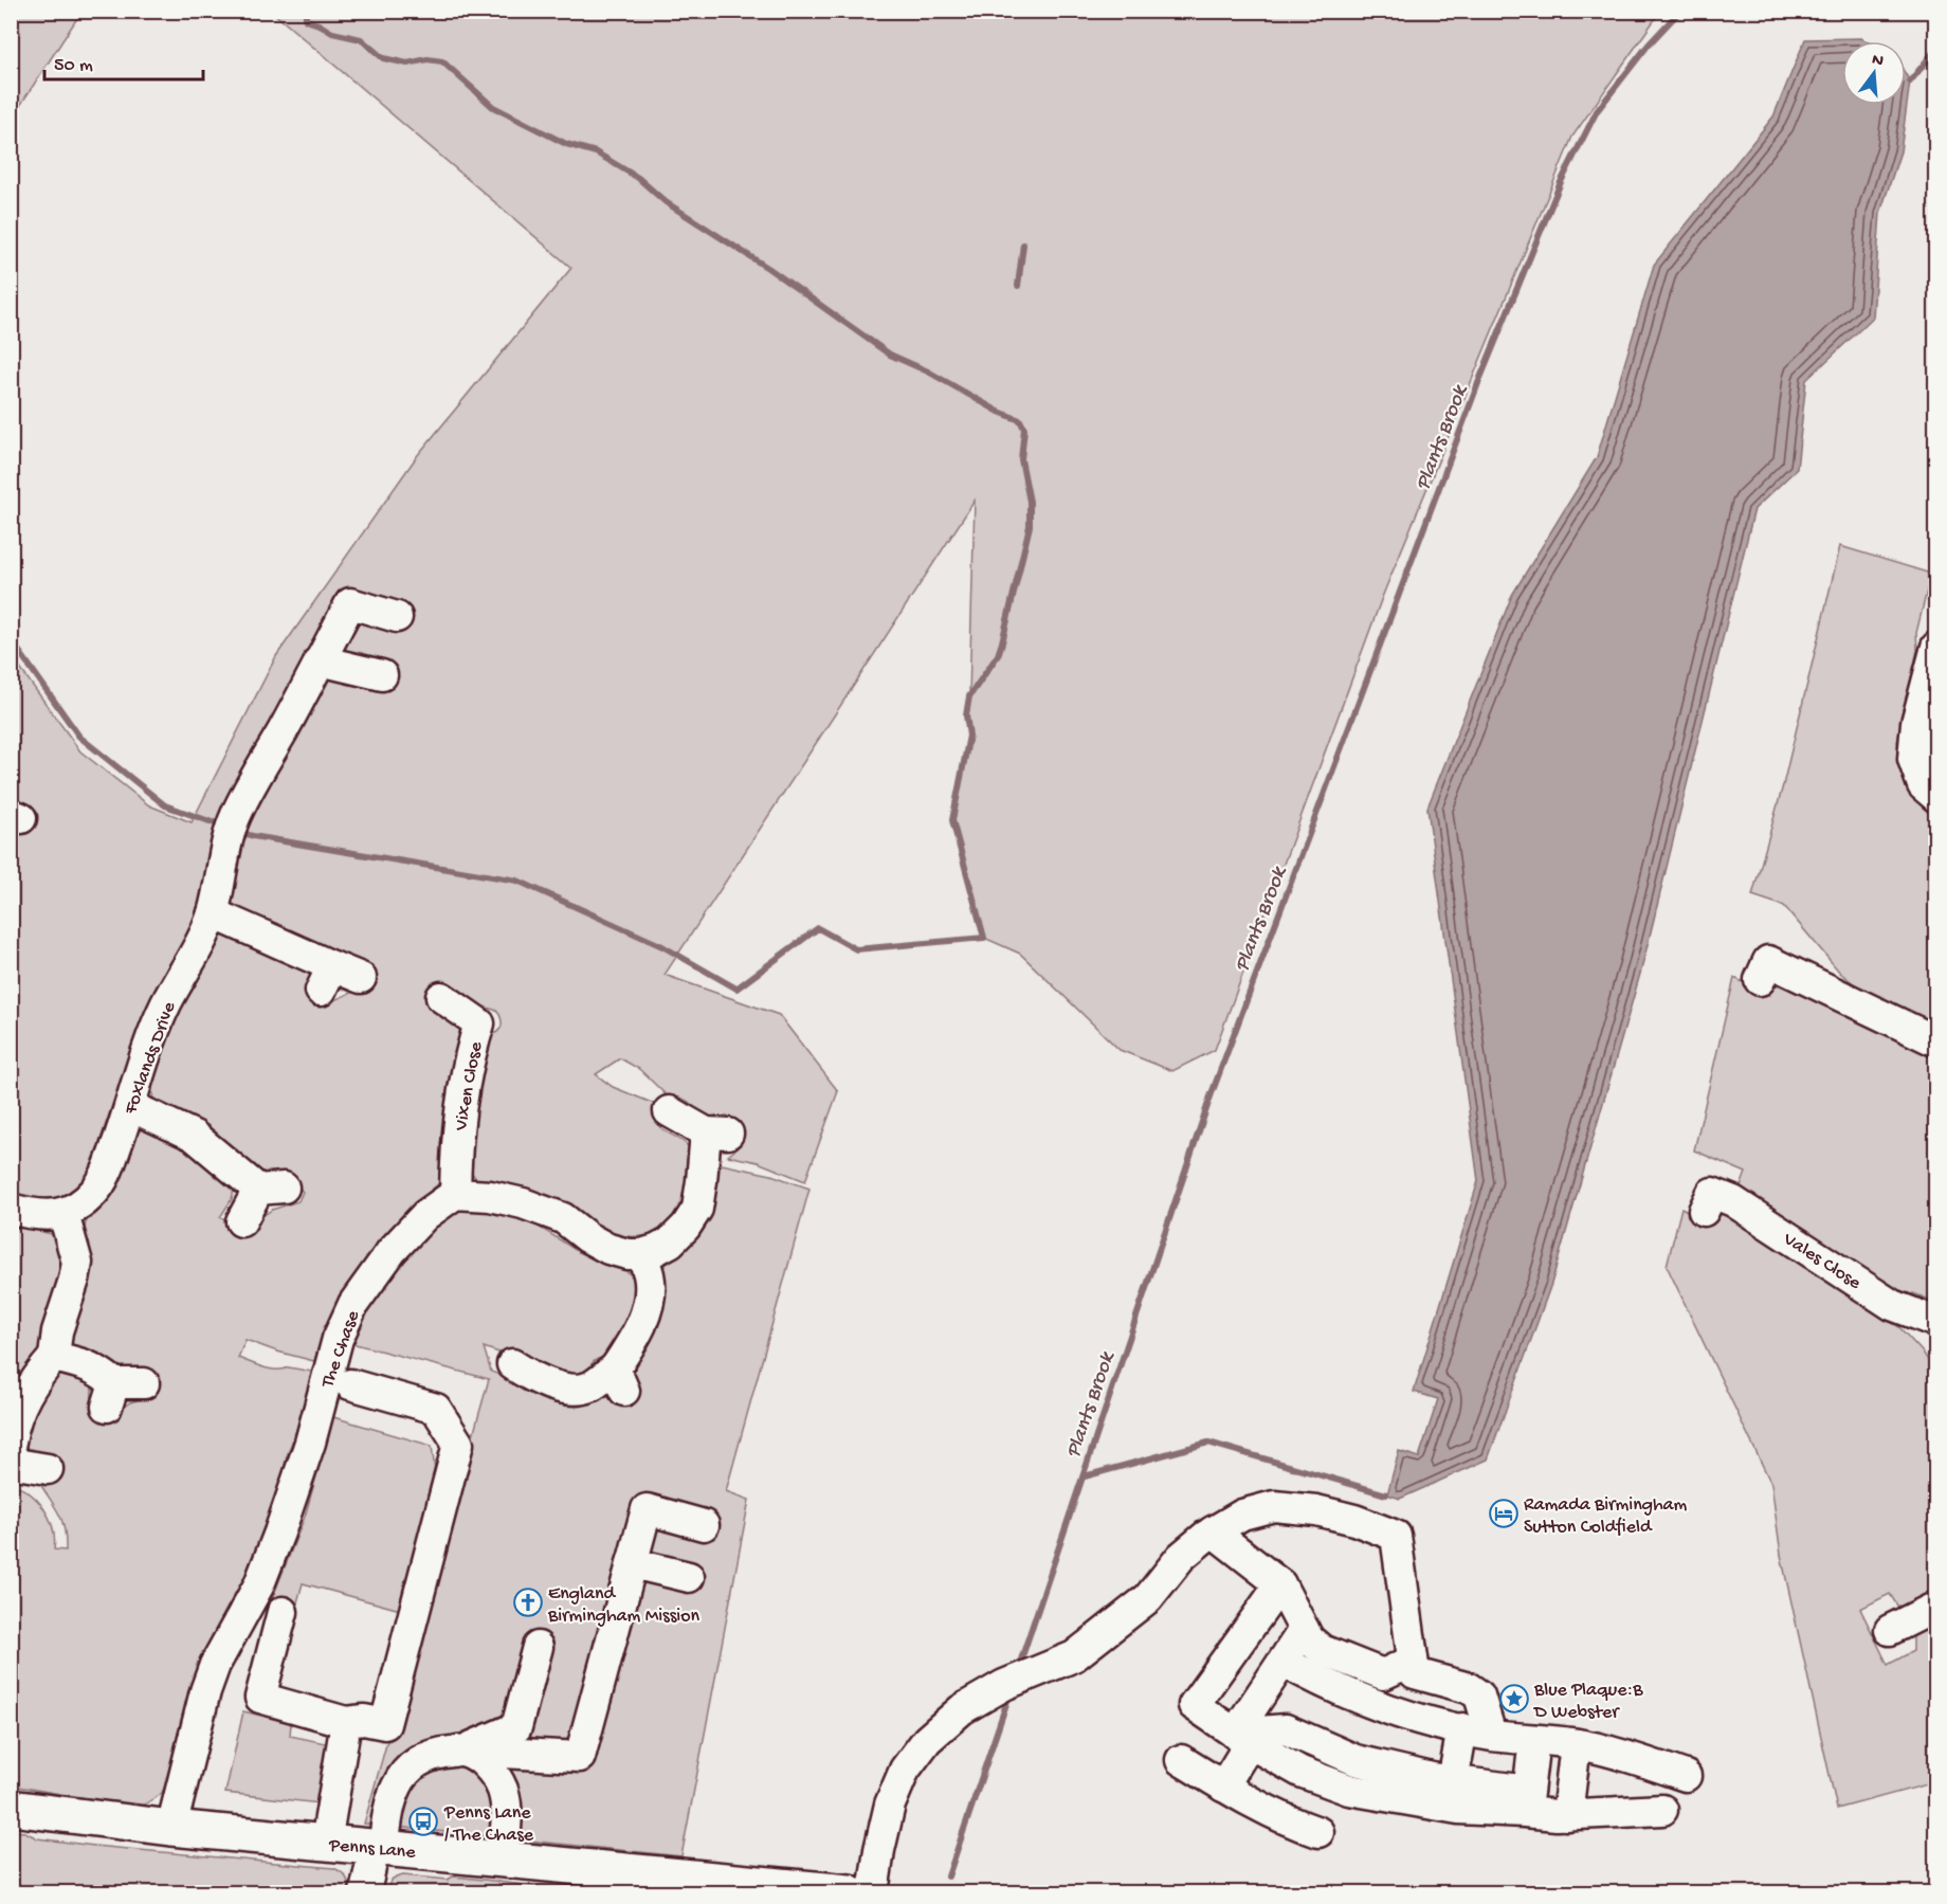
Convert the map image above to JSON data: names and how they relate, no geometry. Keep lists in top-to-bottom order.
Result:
{
  "streets": {
    "main road": ["Penns Lane"],
    "street": [
      "Foxlands Drive",
      "Vixen Close",
      "Vales Close",
      "The Chase"
    ]
  },
  "crossings": [
    ["Vixen Close", "The Chase"],
    ["The Chase", "Penns Lane"]
  ],
  "water": ["Plants Brook"],
  "places": {
    "hotel": ["Ramada Birmingham Sutton Coldfield"],
    "church": ["England Birmingham Mission"],
    "place": ["Blue Plaque:B D Webster"],
    "bus stop": ["Penns Lane / The Chase"]
  },
  "scale_bar": "50 m",
  "north": "top"
}
